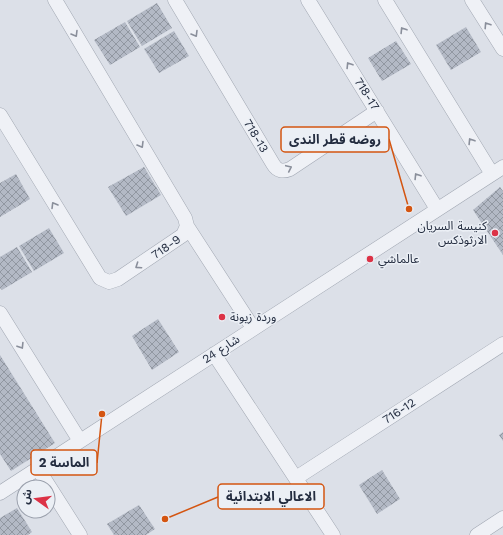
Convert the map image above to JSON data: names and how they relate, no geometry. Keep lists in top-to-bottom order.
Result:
{
  "streets": {
    "street": [
      "718-17",
      "718-13",
      "718-9",
      "شارع 24",
      "716-12"
    ]
  },
  "crossings": [
    ["718-17", "718-13"],
    ["718-17", "شارع 24"]
  ],
  "places": [
    "روضه قطر الندى",
    "كنيسة السريان الارثوذكس",
    "عالماشي",
    "وردة زيونة",
    "الماسة 2",
    "الاعالي الابتدائية"
  ],
  "north": "left"
}
